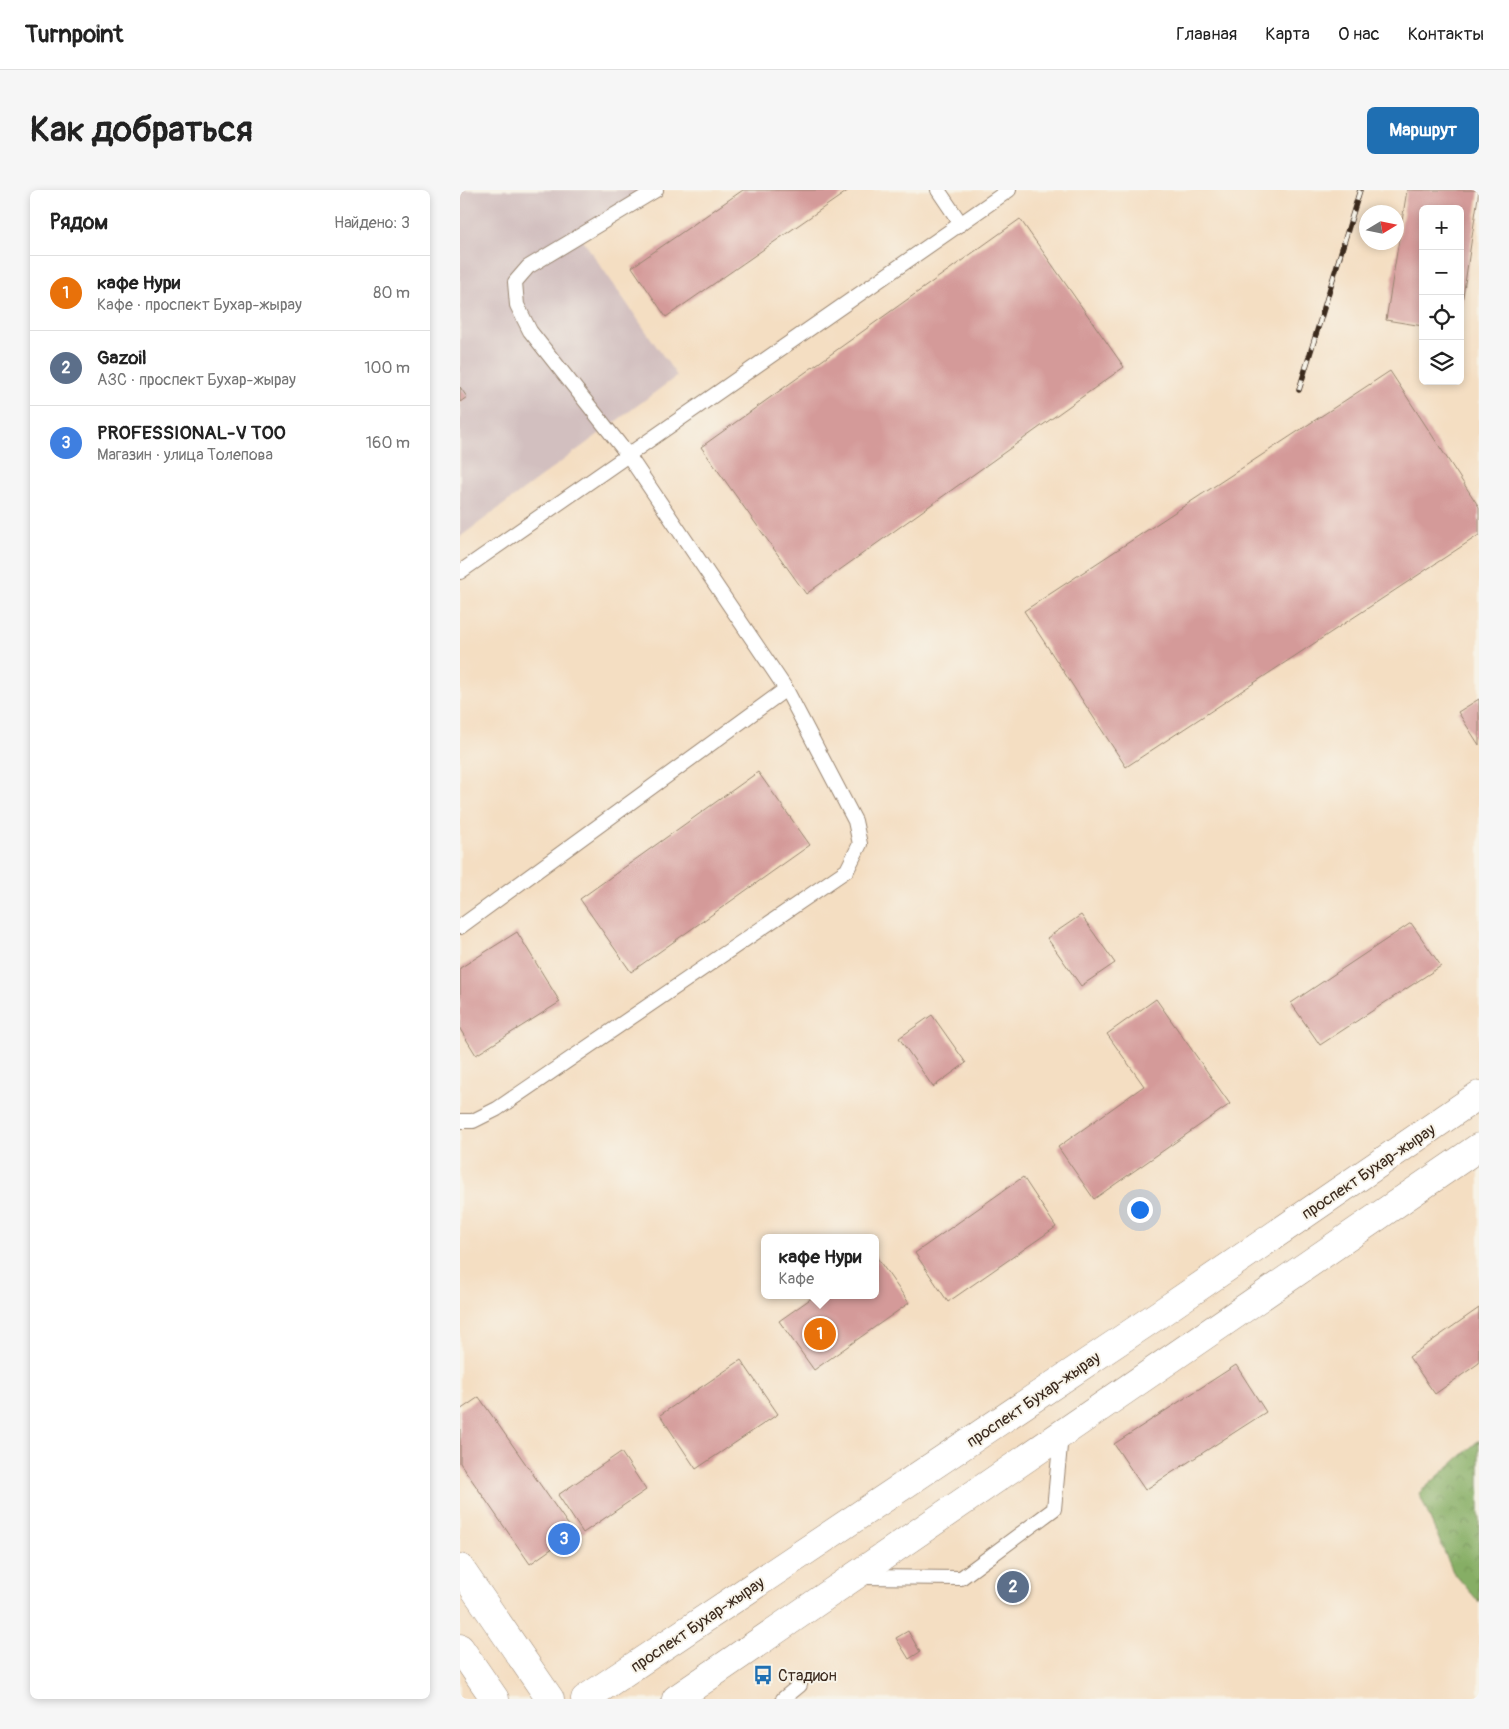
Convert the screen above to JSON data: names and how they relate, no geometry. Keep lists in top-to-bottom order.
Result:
{
  "streets": {
    "main road": ["проспект Бухар-жырау"]
  },
  "places": {
    "bus stop": ["Стадион"]
  },
  "north": "right",
  "page": {
    "header": "Turnpoint",
    "nav": [
      "Главная",
      "Карта",
      "О нас",
      "Контакты"
    ],
    "buttons": "Маршрут",
    "title": "Как добраться",
    "heading": ["Рядом", "Найдено: 3"],
    "map_buttons": ["+", "−"],
    "list": [
      {
        "mark": "1",
        "name": "кафе Нури",
        "note": "Кафе · проспект Бухар-жырау",
        "value": "80 m"
      },
      {
        "mark": "2",
        "name": "Gazoil",
        "note": "АЗС · проспект Бухар-жырау",
        "value": "100 m"
      },
      {
        "mark": "3",
        "name": "PROFESSIONAL-V ТОО",
        "note": "Магазин · улица Толепова",
        "value": "160 m"
      }
    ],
    "popup": ["кафе Нури", "Кафе"],
    "pins": ["1", "3", "2"]
  }
}
